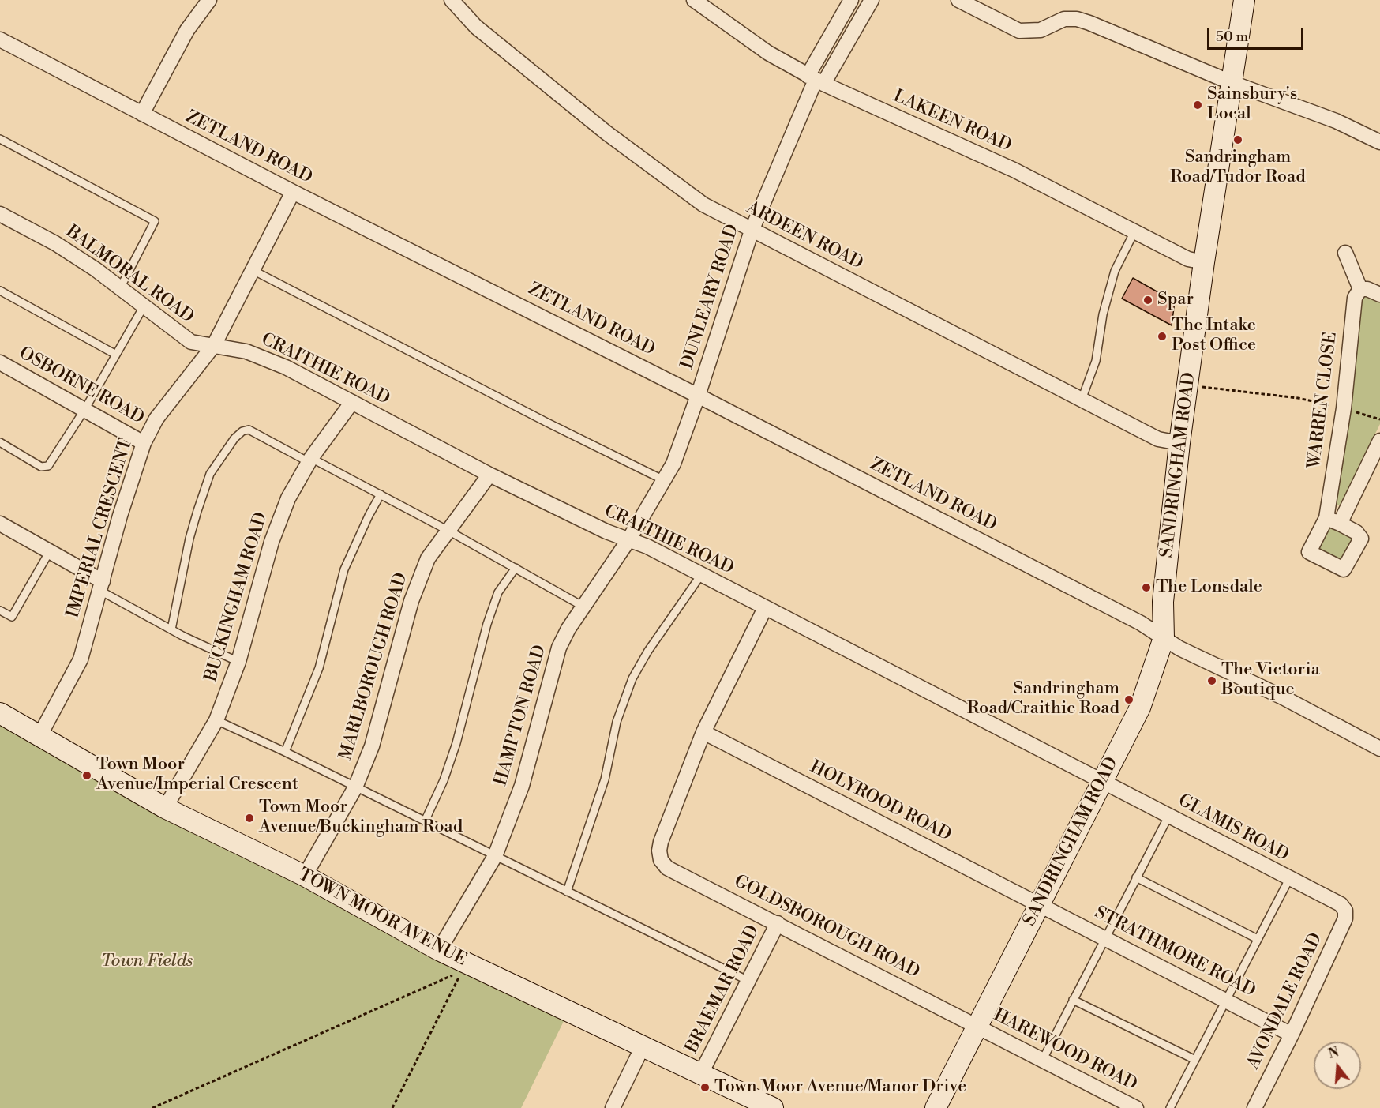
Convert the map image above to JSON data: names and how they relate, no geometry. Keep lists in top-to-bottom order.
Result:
{
  "streets": {
    "street": [
      "LAKEEN ROAD",
      "ZETLAND ROAD",
      "ARDEEN ROAD",
      "BALMORAL ROAD",
      "DUNLEARY ROAD",
      "CRAITHIE ROAD",
      "OSBORNE ROAD",
      "WARREN CLOSE",
      "SANDRINGHAM ROAD",
      "IMPERIAL CRESCENT",
      "BUCKINGHAM ROAD",
      "MARLBOROUGH ROAD",
      "HAMPTON ROAD",
      "HOLYROOD ROAD",
      "GLAMIS ROAD",
      "TOWN MOOR AVENUE",
      "GOLDSBOROUGH ROAD",
      "STRATHMORE ROAD",
      "BRAEMAR ROAD",
      "AVONDALE ROAD",
      "HAREWOOD ROAD"
    ]
  },
  "crossings": [
    ["LAKEEN ROAD", "DUNLEARY ROAD"],
    ["LAKEEN ROAD", "SANDRINGHAM ROAD"],
    ["ZETLAND ROAD", "DUNLEARY ROAD"],
    ["ZETLAND ROAD", "SANDRINGHAM ROAD"],
    ["ZETLAND ROAD", "IMPERIAL CRESCENT"],
    ["ZETLAND ROAD", "HAMPTON ROAD"],
    ["ARDEEN ROAD", "DUNLEARY ROAD"],
    ["ARDEEN ROAD", "SANDRINGHAM ROAD"],
    ["BALMORAL ROAD", "CRAITHIE ROAD"],
    ["BALMORAL ROAD", "IMPERIAL CRESCENT"],
    ["DUNLEARY ROAD", "HAMPTON ROAD"],
    ["CRAITHIE ROAD", "SANDRINGHAM ROAD"],
    ["CRAITHIE ROAD", "IMPERIAL CRESCENT"],
    ["CRAITHIE ROAD", "BUCKINGHAM ROAD"],
    ["CRAITHIE ROAD", "MARLBOROUGH ROAD"],
    ["CRAITHIE ROAD", "HAMPTON ROAD"],
    ["CRAITHIE ROAD", "GLAMIS ROAD"],
    ["OSBORNE ROAD", "IMPERIAL CRESCENT"],
    ["SANDRINGHAM ROAD", "HOLYROOD ROAD"],
    ["SANDRINGHAM ROAD", "GLAMIS ROAD"],
    ["SANDRINGHAM ROAD", "GOLDSBOROUGH ROAD"],
    ["SANDRINGHAM ROAD", "STRATHMORE ROAD"],
    ["SANDRINGHAM ROAD", "HAREWOOD ROAD"],
    ["IMPERIAL CRESCENT", "TOWN MOOR AVENUE"],
    ["BUCKINGHAM ROAD", "TOWN MOOR AVENUE"],
    ["MARLBOROUGH ROAD", "TOWN MOOR AVENUE"],
    ["HAMPTON ROAD", "TOWN MOOR AVENUE"],
    ["HOLYROOD ROAD", "GOLDSBOROUGH ROAD"],
    ["HOLYROOD ROAD", "STRATHMORE ROAD"],
    ["GLAMIS ROAD", "AVONDALE ROAD"],
    ["TOWN MOOR AVENUE", "BRAEMAR ROAD"],
    ["GOLDSBOROUGH ROAD", "BRAEMAR ROAD"],
    ["GOLDSBOROUGH ROAD", "HAREWOOD ROAD"],
    ["STRATHMORE ROAD", "AVONDALE ROAD"]
  ],
  "parks": ["Town Fields"],
  "places": [
    "Sainsbury's Local",
    "Sandringham Road/Tudor Road",
    "Spar",
    "The Intake Post Office",
    "The Lonsdale",
    "The Victoria Boutique",
    "Sandringham Road/Craithie Road",
    "Town Moor Avenue/Imperial Crescent",
    "Town Moor Avenue/Buckingham Road",
    "Town Moor Avenue/Manor Drive"
  ],
  "scale_bar": "50 m",
  "north": "top"
}
